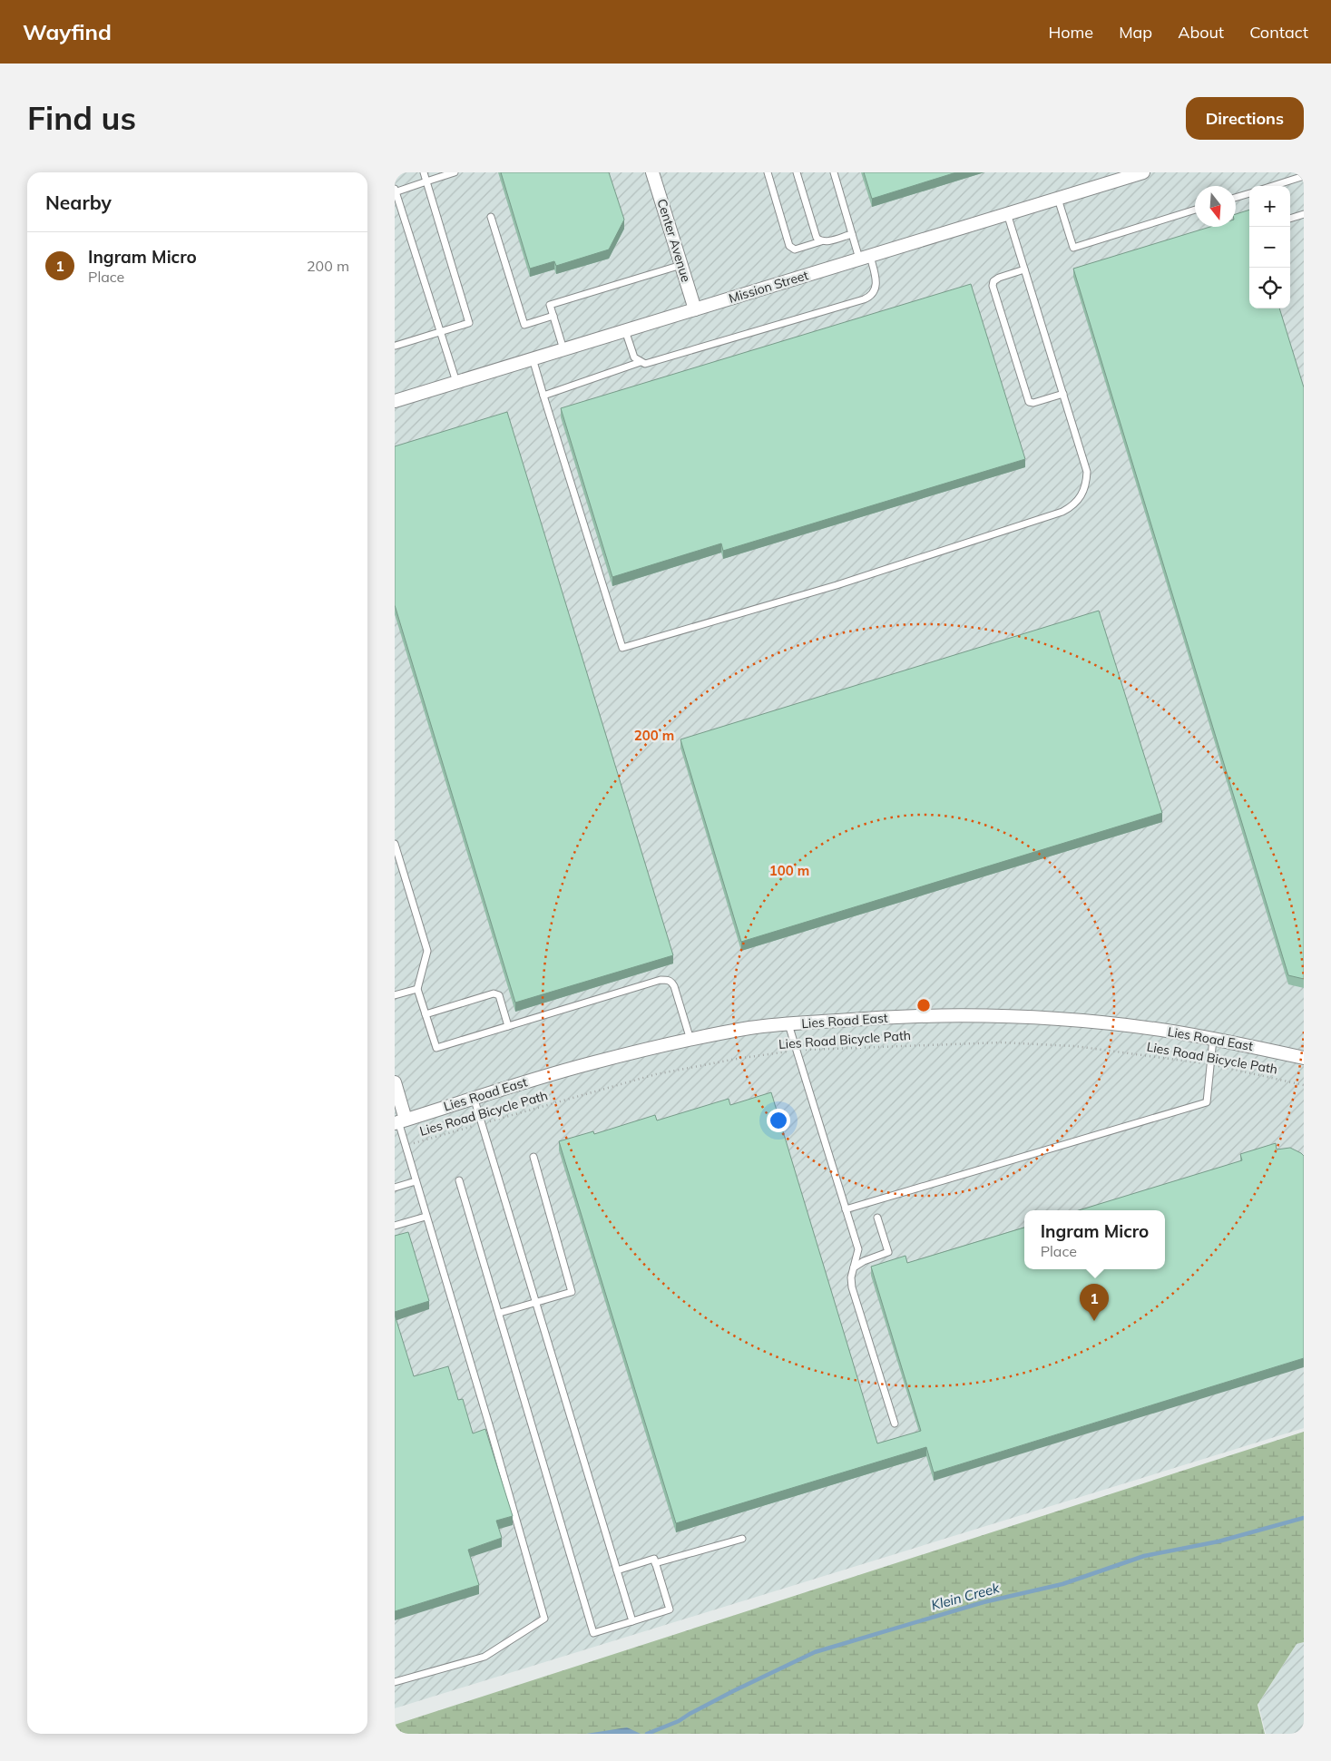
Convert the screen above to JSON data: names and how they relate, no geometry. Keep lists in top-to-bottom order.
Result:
{
  "streets": {
    "street": ["Center Avenue", "Mission Street", "Lies Road East"],
    "path": ["Lies Road Bicycle Path"]
  },
  "crossings": [
    ["Center Avenue", "Mission Street"]
  ],
  "water": ["Klein Creek"],
  "north": "bottom",
  "page": {
    "header": "Wayfind",
    "nav": [
      "Home",
      "Map",
      "About",
      "Contact"
    ],
    "buttons": "Directions",
    "title": "Find us",
    "heading": "Nearby",
    "map_buttons": ["+", "−"],
    "list": [
      {
        "mark": "1",
        "name": "Ingram Micro",
        "note": "Place",
        "value": "200 m"
      }
    ],
    "popup": ["Ingram Micro", "Place"],
    "pins": "1"
  },
  "rings": ["200 m", "100 m"]
}
